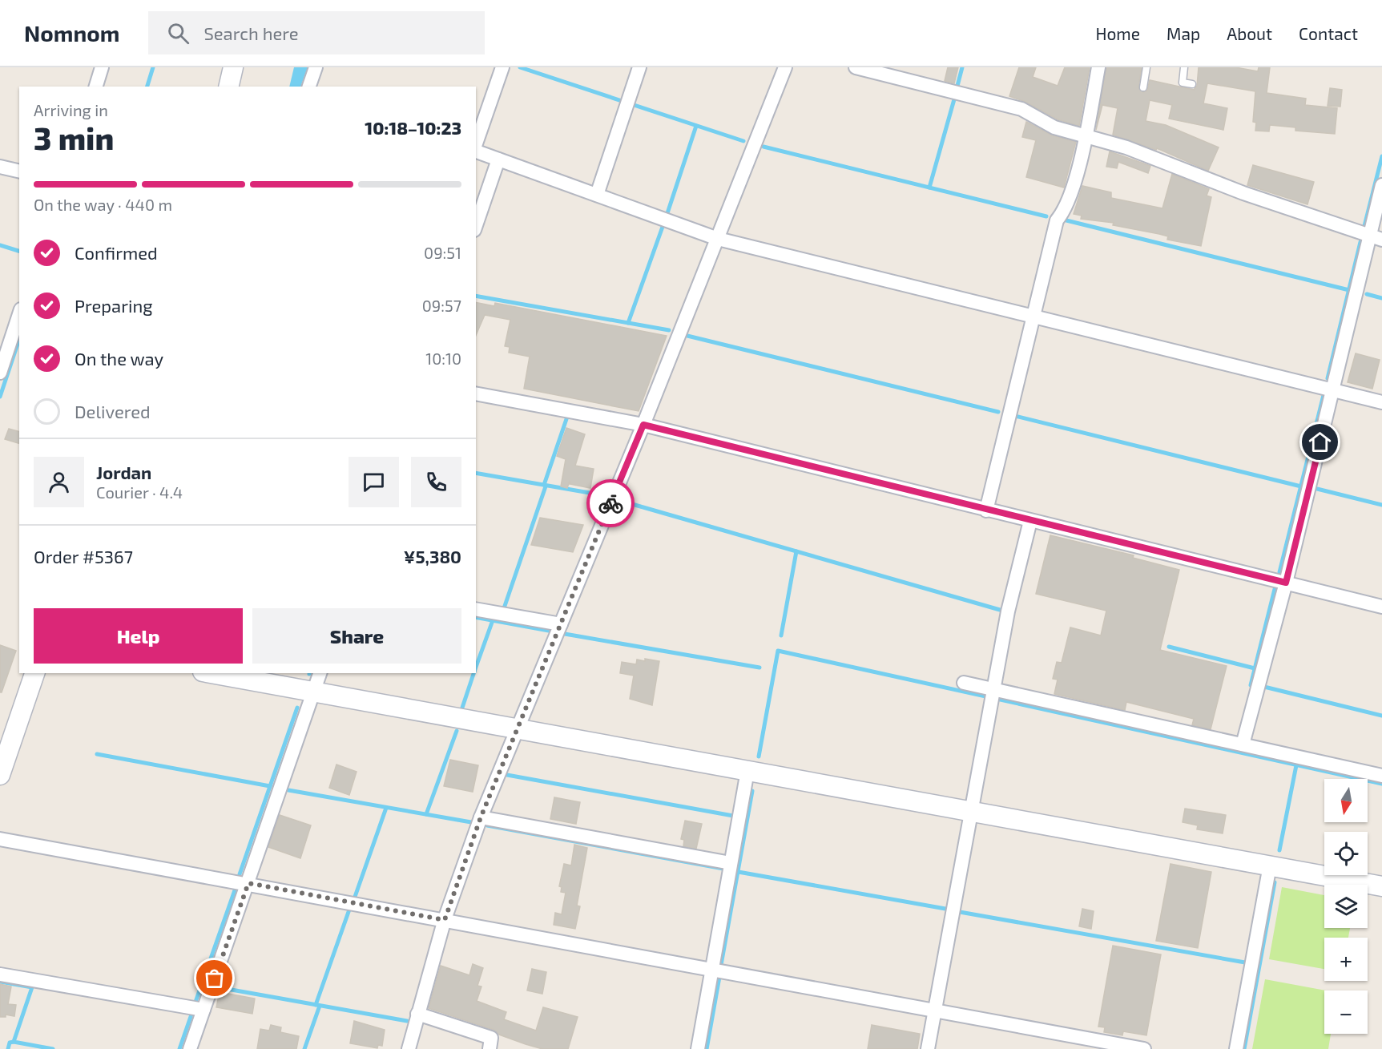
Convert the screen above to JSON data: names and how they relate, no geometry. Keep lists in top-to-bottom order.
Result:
{
  "north": "bottom",
  "page": {
    "header": "Nomnom",
    "search": "Search here",
    "nav": [
      "Home",
      "Map",
      "About",
      "Contact"
    ],
    "heading": ["3 min", "Arriving in", "10:18–10:23"],
    "panel": [
      "Jordan",
      "Courier · 4.4",
      "Order #5367",
      "¥5,380"
    ],
    "bar": "On the way · 440 m",
    "list": [
      ["Confirmed", "09:51"],
      ["Preparing", "09:57"],
      ["On the way", "10:10"],
      "Delivered"
    ],
    "buttons": ["Help", "Share"],
    "map_buttons": ["+", "−"]
  }
}
